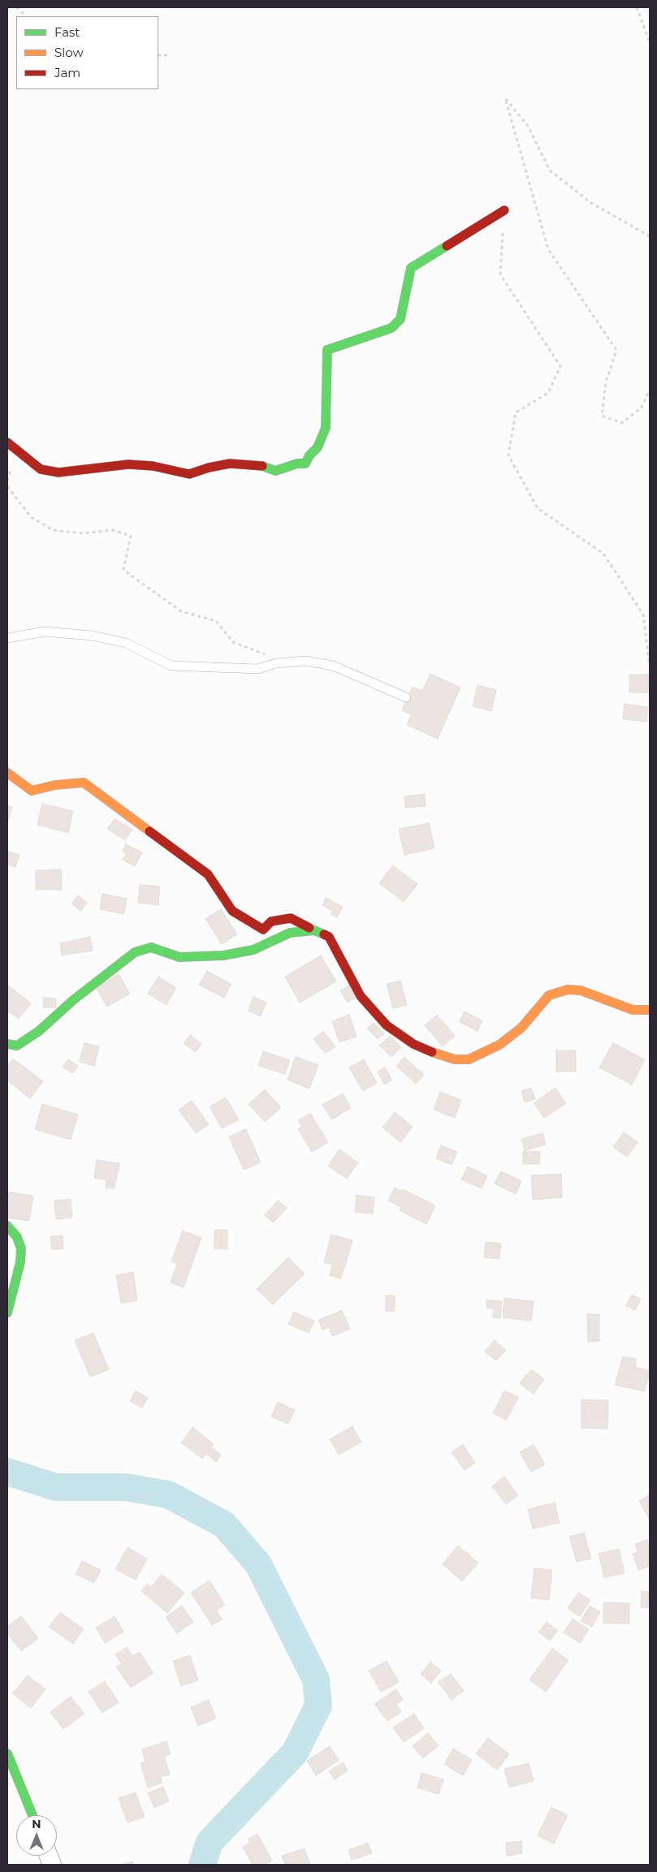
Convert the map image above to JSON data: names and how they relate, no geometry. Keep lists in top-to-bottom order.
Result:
{
  "legend": ["Fast", "Slow", "Jam"],
  "north": "top"
}
